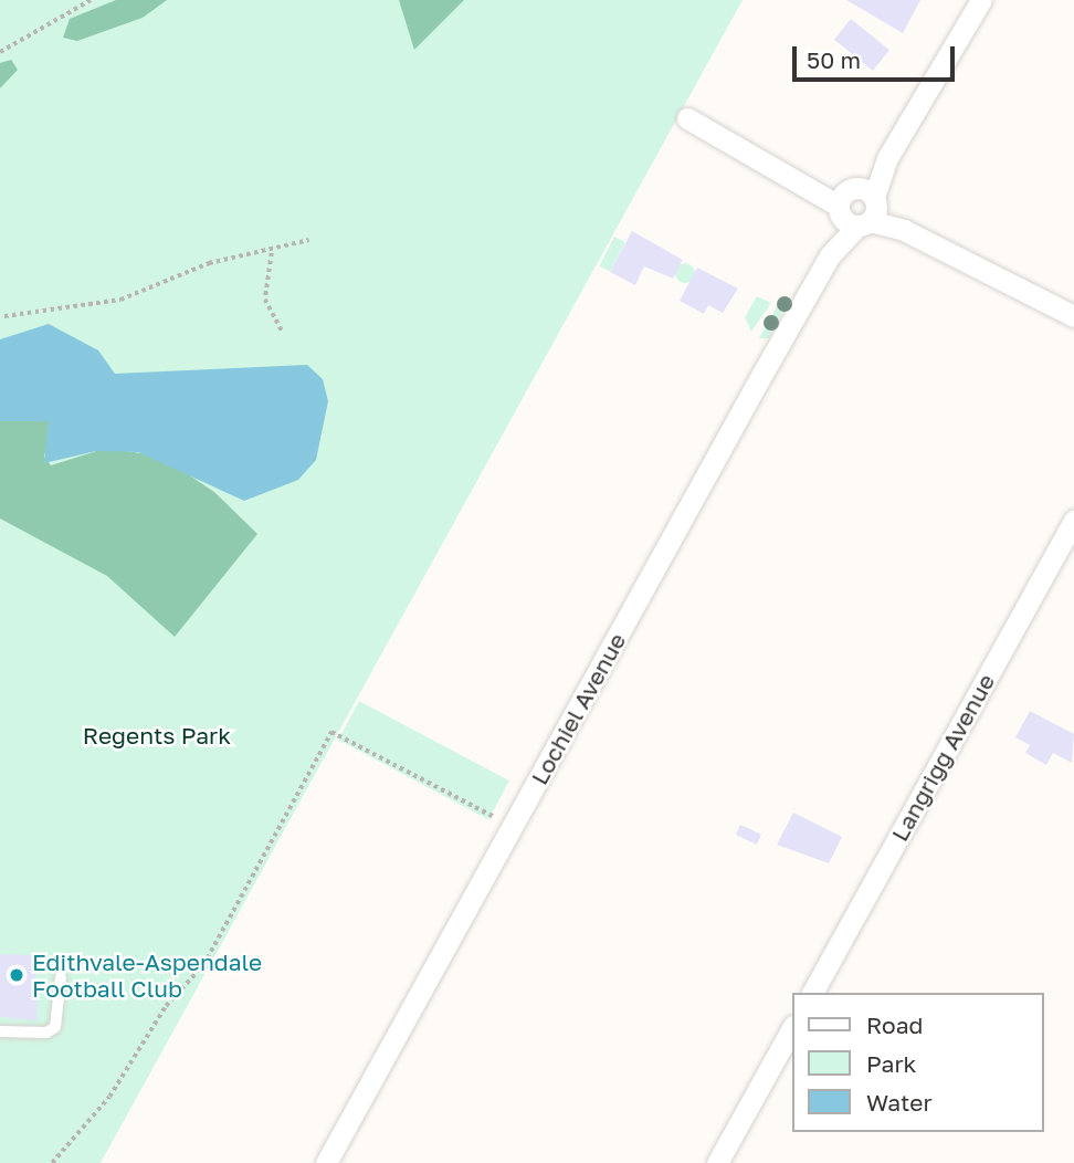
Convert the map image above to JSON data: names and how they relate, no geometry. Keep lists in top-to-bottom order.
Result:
{
  "streets": {
    "street": ["Lochiel Avenue", "Langrigg Avenue"]
  },
  "parks": ["Regents Park"],
  "places": ["Edithvale-Aspendale Football Club"],
  "legend": ["Road", "Park", "Water"],
  "scale_bar": "50 m"
}
